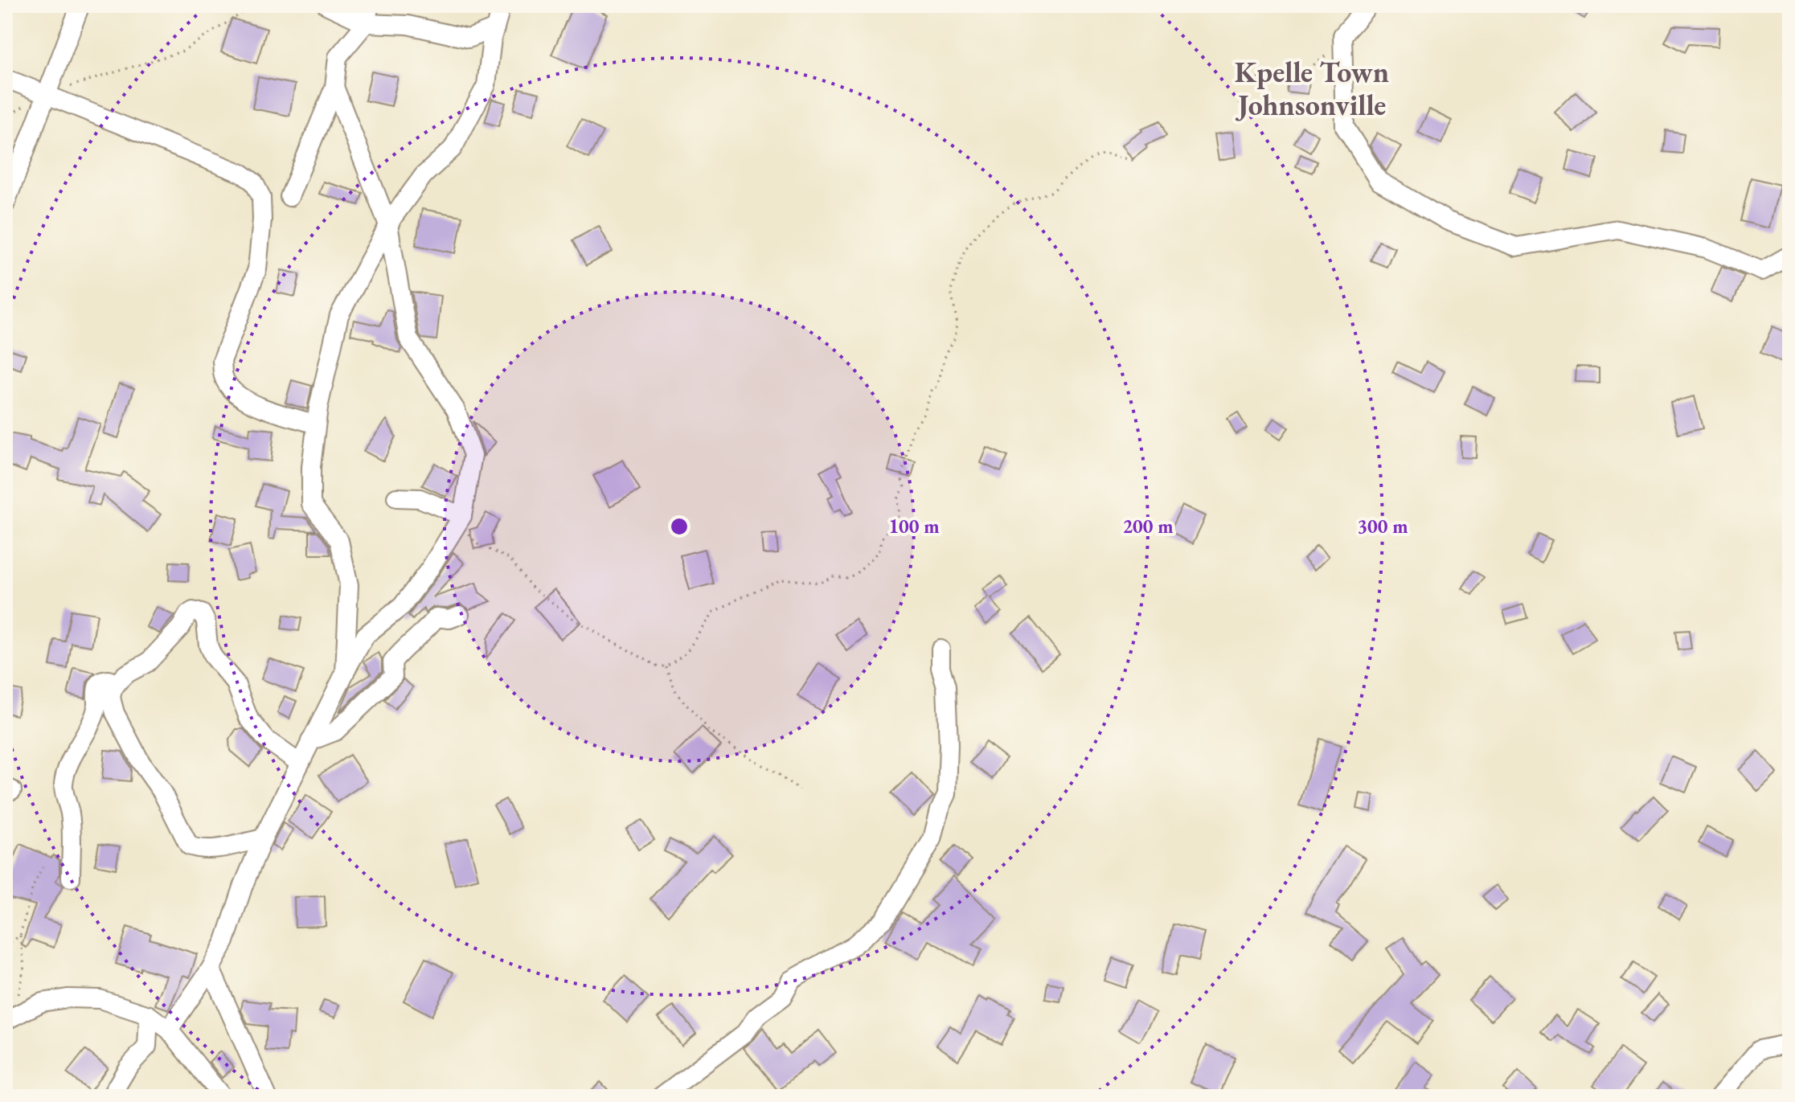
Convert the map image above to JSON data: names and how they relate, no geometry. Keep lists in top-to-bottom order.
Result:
{
  "districts": ["Kpelle Town Johnsonville"],
  "rings": ["100 m", "200 m", "300 m"]
}
